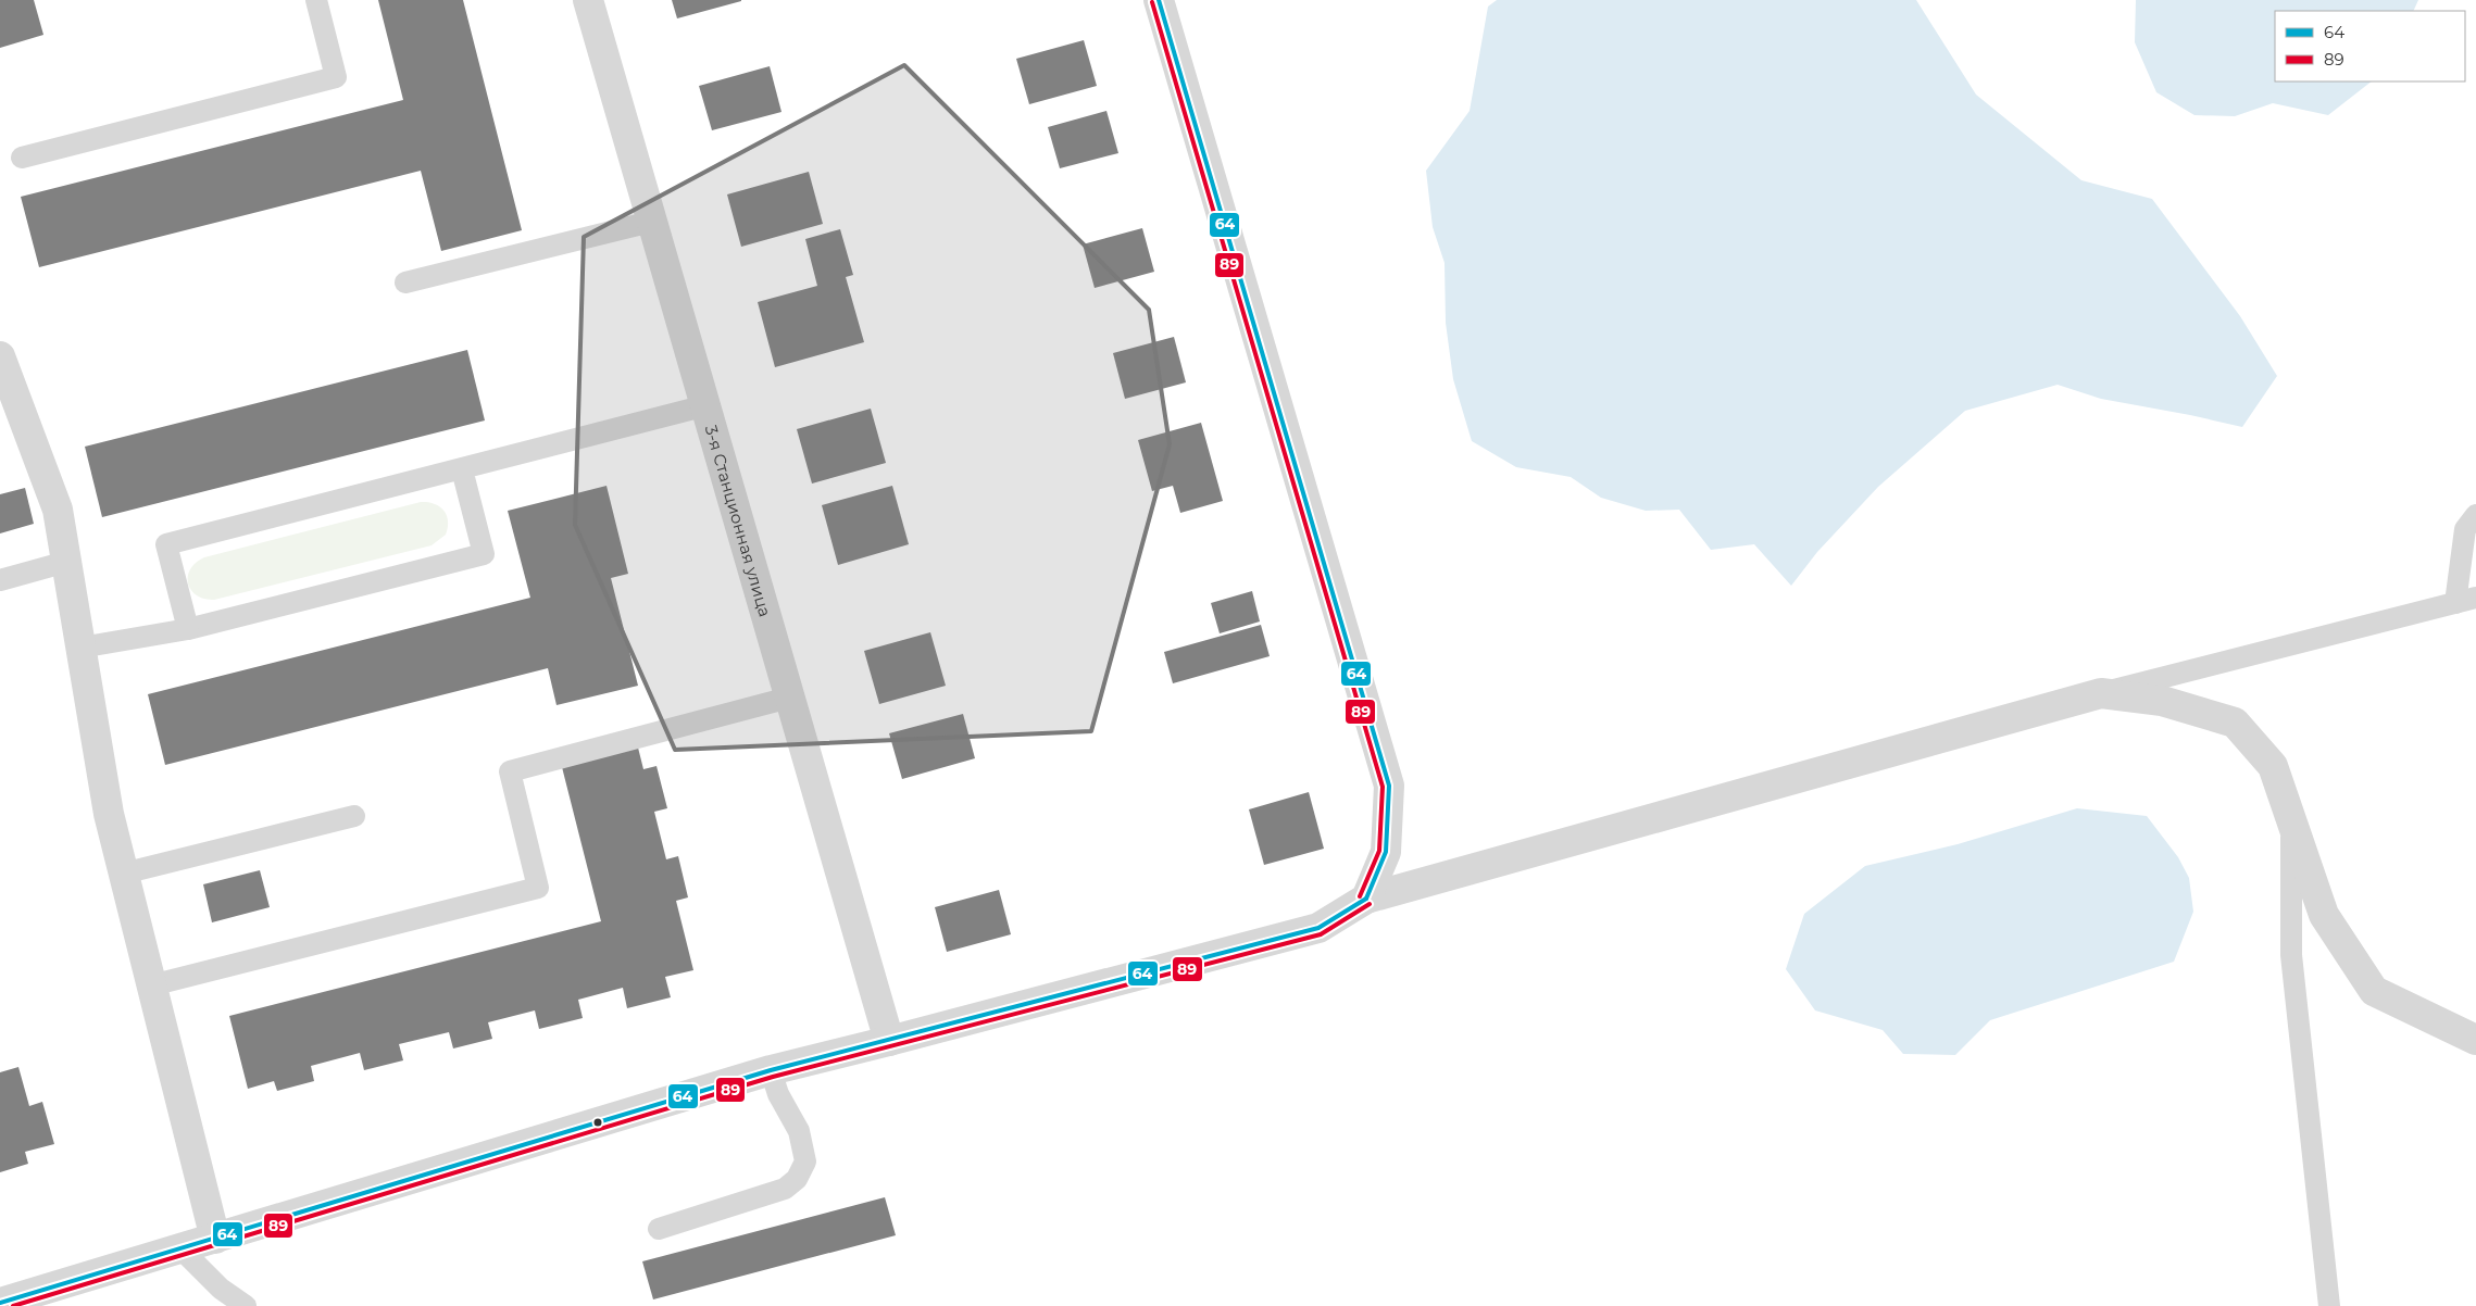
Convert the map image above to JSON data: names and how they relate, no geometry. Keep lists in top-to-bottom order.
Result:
{
  "streets": {
    "street": ["3-я Станционная улица"]
  },
  "lines": ["transit line 64", "transit line 89"],
  "legend": ["64", "89"]
}
